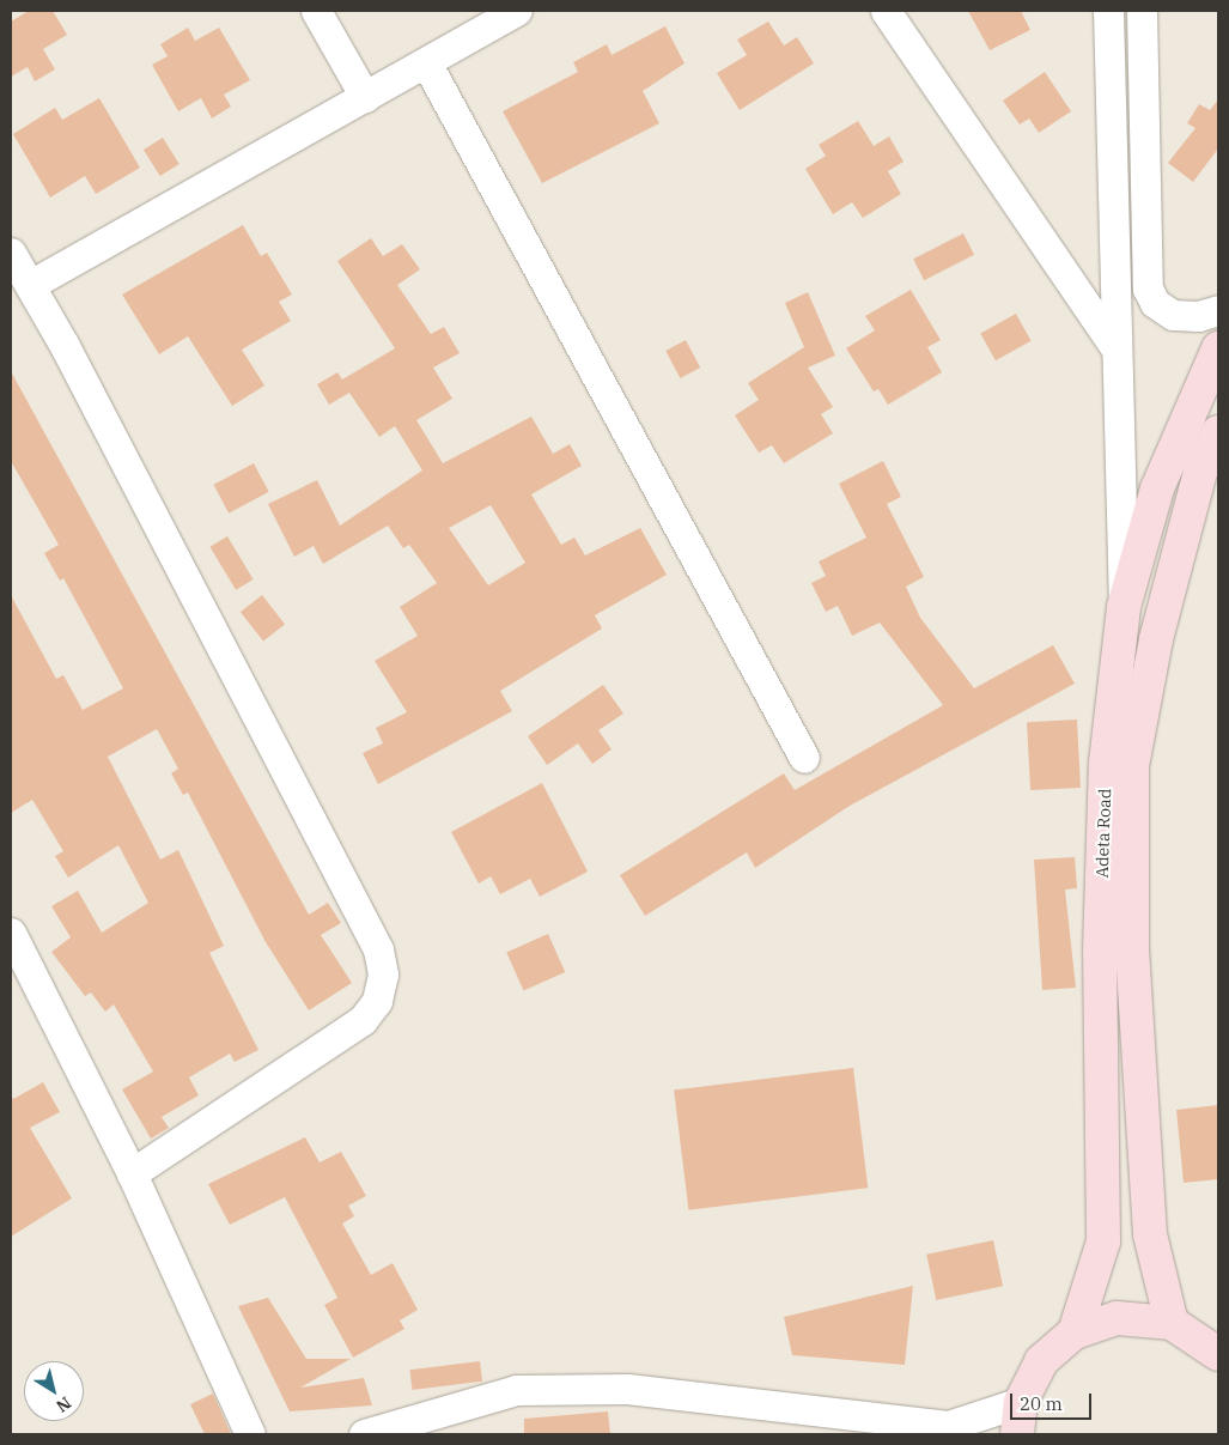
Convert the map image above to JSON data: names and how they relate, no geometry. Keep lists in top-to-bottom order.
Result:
{
  "streets": {
    "main road": ["Adeta Road"]
  },
  "scale_bar": "20 m",
  "north": "bottom right"
}
